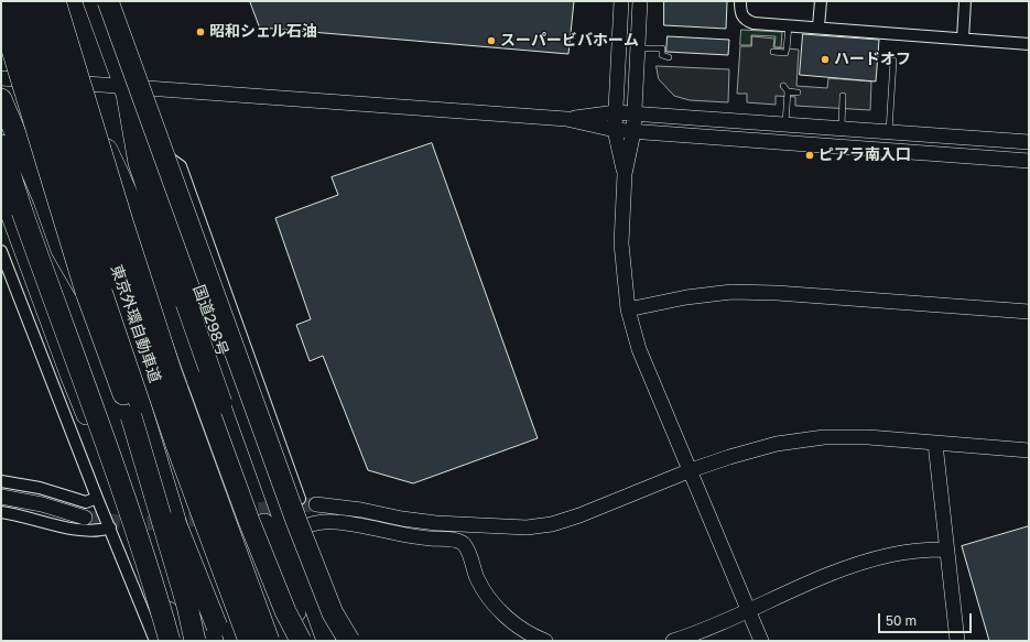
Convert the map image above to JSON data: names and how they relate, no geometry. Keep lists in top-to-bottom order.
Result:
{
  "streets": {
    "highway": ["国道298号", "東京外環自動車道"]
  },
  "places": [
    "昭和シェル石油",
    "スーパービバホーム",
    "ハードオフ",
    "ピアラ南入口"
  ],
  "scale_bar": "50 m"
}
